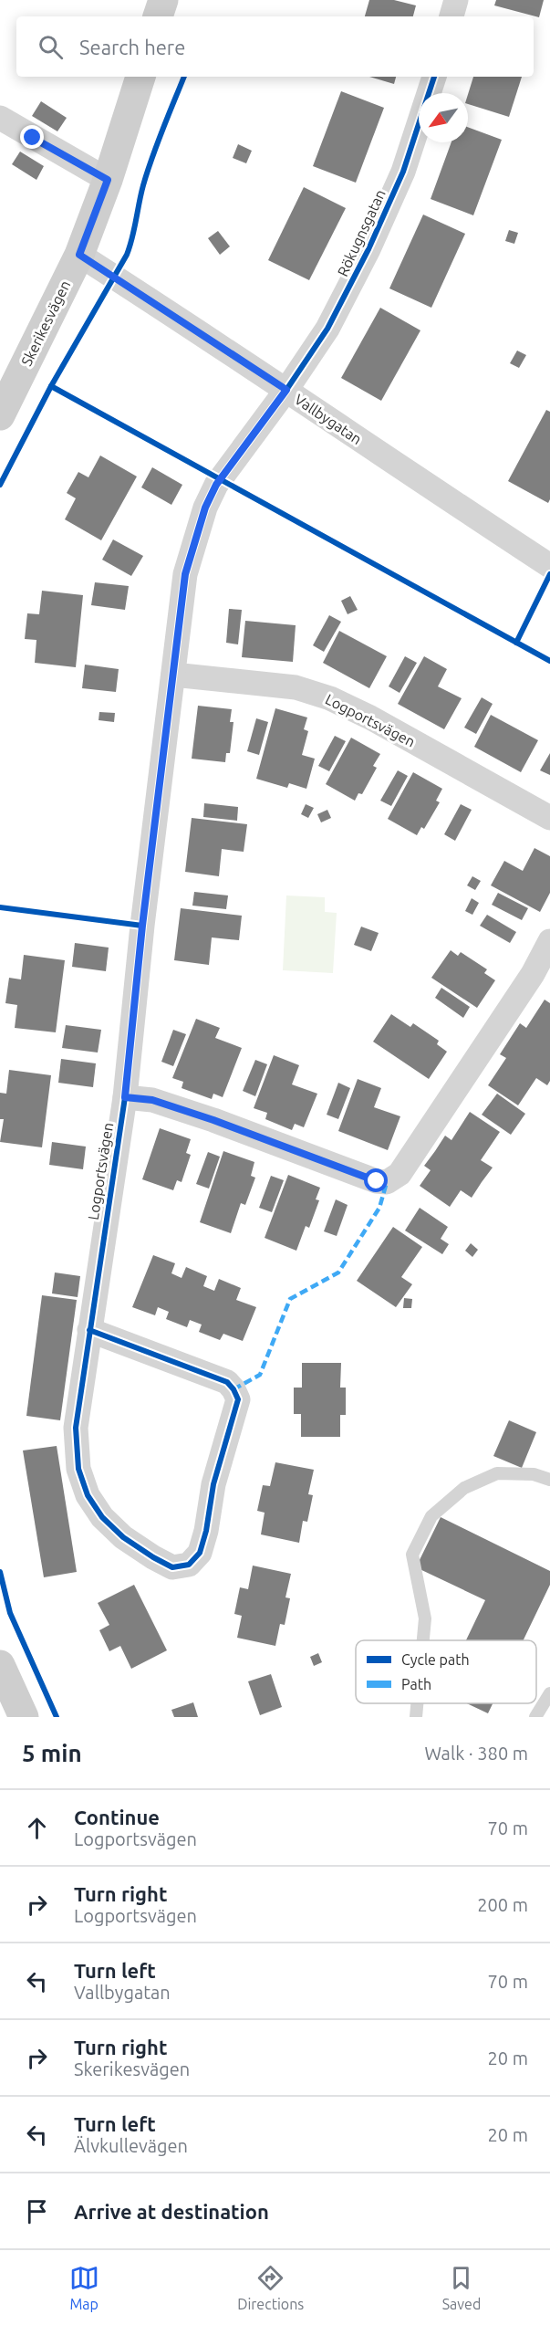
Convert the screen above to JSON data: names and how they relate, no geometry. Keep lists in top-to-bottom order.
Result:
{
  "streets": {
    "street": [
      "Rökugnsgatan",
      "Skerikesvägen",
      "Vallbygatan",
      "Logportsvägen"
    ]
  },
  "crossings": [
    ["Rökugnsgatan", "Vallbygatan"],
    ["Rökugnsgatan", "Logportsvägen"],
    ["Skerikesvägen", "Vallbygatan"],
    ["Vallbygatan", "Logportsvägen"]
  ],
  "legend": ["Cycle path", "Path"],
  "north": "bottom left",
  "page": {
    "search": "Search here",
    "heading": ["5 min", "Walk · 380 m"],
    "list": [
      ["Continue", "Logportsvägen", "70 m"],
      ["Turn right", "Logportsvägen", "200 m"],
      ["Turn left", "Vallbygatan", "70 m"],
      ["Turn right", "Skerikesvägen", "20 m"],
      ["Turn left", "Älvkullevägen", "20 m"],
      "Arrive at destination"
    ],
    "nav": ["Map", "Directions", "Saved"]
  }
}
